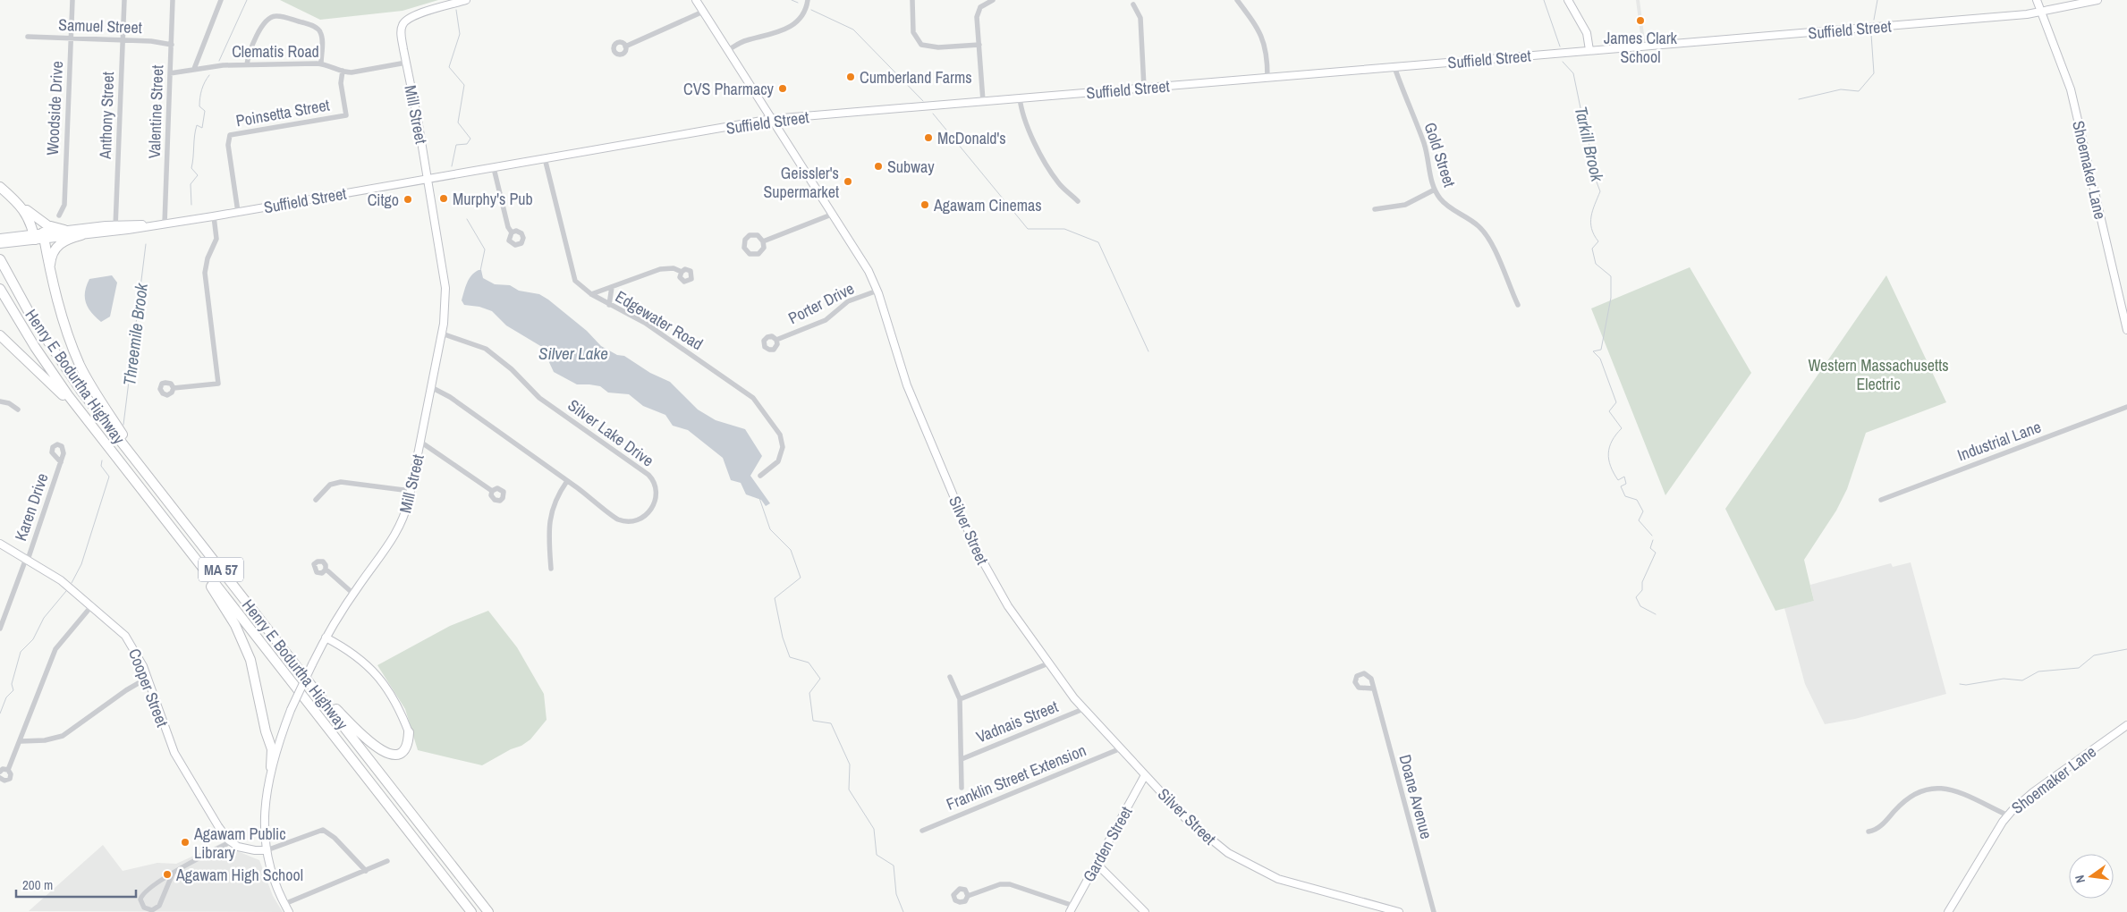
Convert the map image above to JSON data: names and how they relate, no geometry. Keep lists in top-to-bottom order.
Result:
{
  "streets": {
    "highway": ["Henry E Bodurtha Highway", "MA 57"],
    "street": [
      "Samuel Street",
      "Suffield Street",
      "Clematis Road",
      "Woodside Drive",
      "Valentine Street",
      "Poinsetta Street",
      "Mill Street",
      "Anthony Street",
      "Gold Street",
      "Shoemaker Lane",
      "Porter Drive",
      "Edgewater Road",
      "Silver Lake Drive",
      "Industrial Lane",
      "Karen Drive",
      "Silver Street",
      "Cooper Street",
      "Vadnais Street",
      "Franklin Street Extension",
      "Doane Avenue",
      "Garden Street"
    ]
  },
  "crossings": [
    ["Samuel Street", "Woodside Drive"],
    ["Samuel Street", "Valentine Street"],
    ["Samuel Street", "Anthony Street"],
    ["Suffield Street", "Valentine Street"],
    ["Suffield Street", "Poinsetta Street"],
    ["Suffield Street", "Mill Street"],
    ["Suffield Street", "Anthony Street"],
    ["Suffield Street", "Gold Street"],
    ["Suffield Street", "Shoemaker Lane"],
    ["Suffield Street", "Edgewater Road"],
    ["Suffield Street", "Silver Street"],
    ["Clematis Road", "Valentine Street"],
    ["Clematis Road", "Poinsetta Street"],
    ["Clematis Road", "Mill Street"],
    ["Mill Street", "Silver Lake Drive"],
    ["Porter Drive", "Silver Street"],
    ["Karen Drive", "Cooper Street"],
    ["Silver Street", "Vadnais Street"],
    ["Silver Street", "Franklin Street Extension"],
    ["Silver Street", "Garden Street"]
  ],
  "water": ["Tarkill Brook", "Threemile Brook", "Silver Lake"],
  "parks": ["Western Massachusetts Electric"],
  "places": [
    "James Clark School",
    "Cumberland Farms",
    "CVS Pharmacy",
    "McDonald's",
    "Subway",
    "Geissler's Supermarket",
    "Murphy's Pub",
    "Citgo",
    "Agawam Cinemas",
    "Agawam Public Library",
    "Agawam High School"
  ],
  "scale_bar": "200 m",
  "north": "left"
}
